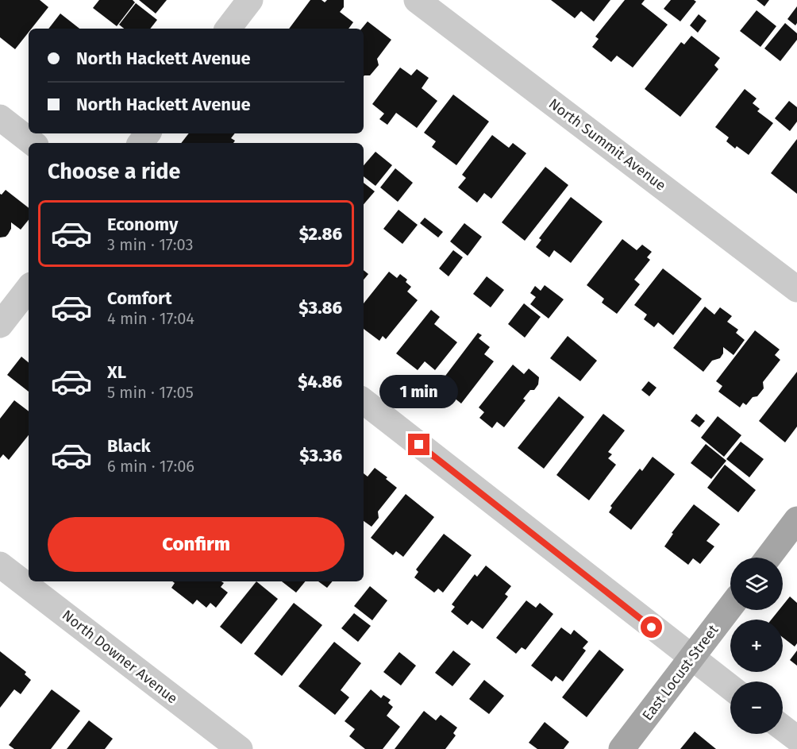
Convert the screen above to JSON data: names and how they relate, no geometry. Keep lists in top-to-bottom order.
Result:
{
  "streets": {
    "main road": ["East Locust Street"],
    "street": ["North Summit Avenue", "North Downer Avenue"]
  },
  "page": {
    "banner": ["North Hackett Avenue", "North Hackett Avenue"],
    "heading": "Choose a ride",
    "list": [
      {
        "name": "Economy",
        "note": "3 min · 17:03",
        "value": "$2.86"
      },
      {
        "name": "Comfort",
        "note": "4 min · 17:04",
        "value": "$3.86"
      },
      {
        "name": "XL",
        "note": "5 min · 17:05",
        "value": "$4.86"
      },
      {
        "name": "Black",
        "note": "6 min · 17:06",
        "value": "$3.36"
      }
    ],
    "bubble": "1 min",
    "buttons": "Confirm",
    "map_buttons": ["+", "−"]
  }
}
